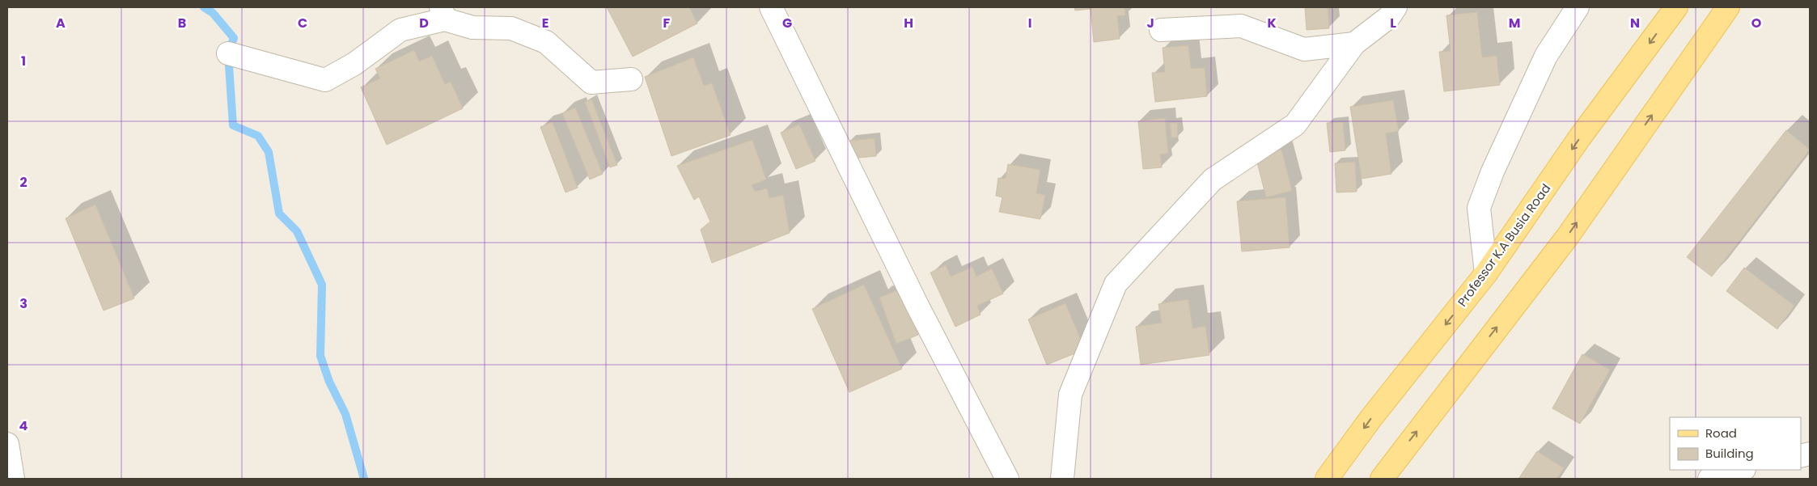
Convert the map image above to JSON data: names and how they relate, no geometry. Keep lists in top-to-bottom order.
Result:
{
  "streets": {
    "main road": ["Professor K.A Busia Road"]
  },
  "legend": ["Road", "Building"],
  "grid": {
    "columns": [
      "A",
      "B",
      "C",
      "D",
      "E",
      "F",
      "G",
      "H",
      "I",
      "J",
      "K",
      "L",
      "M",
      "N",
      "O"
    ],
    "rows": [
      "1",
      "2",
      "3",
      "4"
    ]
  }
}
